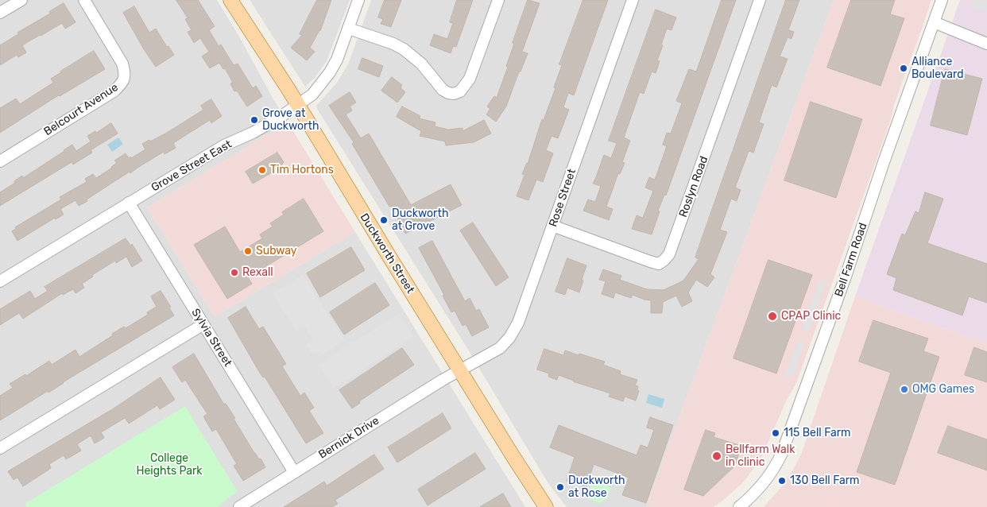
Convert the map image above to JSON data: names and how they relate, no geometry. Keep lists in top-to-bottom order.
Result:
{
  "streets": {
    "main road": ["Duckworth Street"],
    "street": [
      "Belcourt Avenue",
      "Grove Street East",
      "Roslyn Road",
      "Rose Street",
      "Bell Farm Road",
      "Sylvia Street",
      "Bernick Drive"
    ]
  },
  "crossings": [
    ["Grove Street East", "Duckworth Street"],
    ["Grove Street East", "Sylvia Street"],
    ["Roslyn Road", "Rose Street"],
    ["Rose Street", "Duckworth Street"],
    ["Rose Street", "Bernick Drive"],
    ["Duckworth Street", "Bernick Drive"],
    ["Sylvia Street", "Bernick Drive"]
  ],
  "parks": ["College Heights Park"],
  "places": [
    "Alliance Boulevard",
    "Grove at Duckworth",
    "Tim Hortons",
    "Duckworth at Grove",
    "Subway",
    "Rexall",
    "CPAP Clinic",
    "OMG Games",
    "115 Bell Farm",
    "Bellfarm Walk in clinic",
    "130 Bell Farm",
    "Duckworth at Rose"
  ]
}
